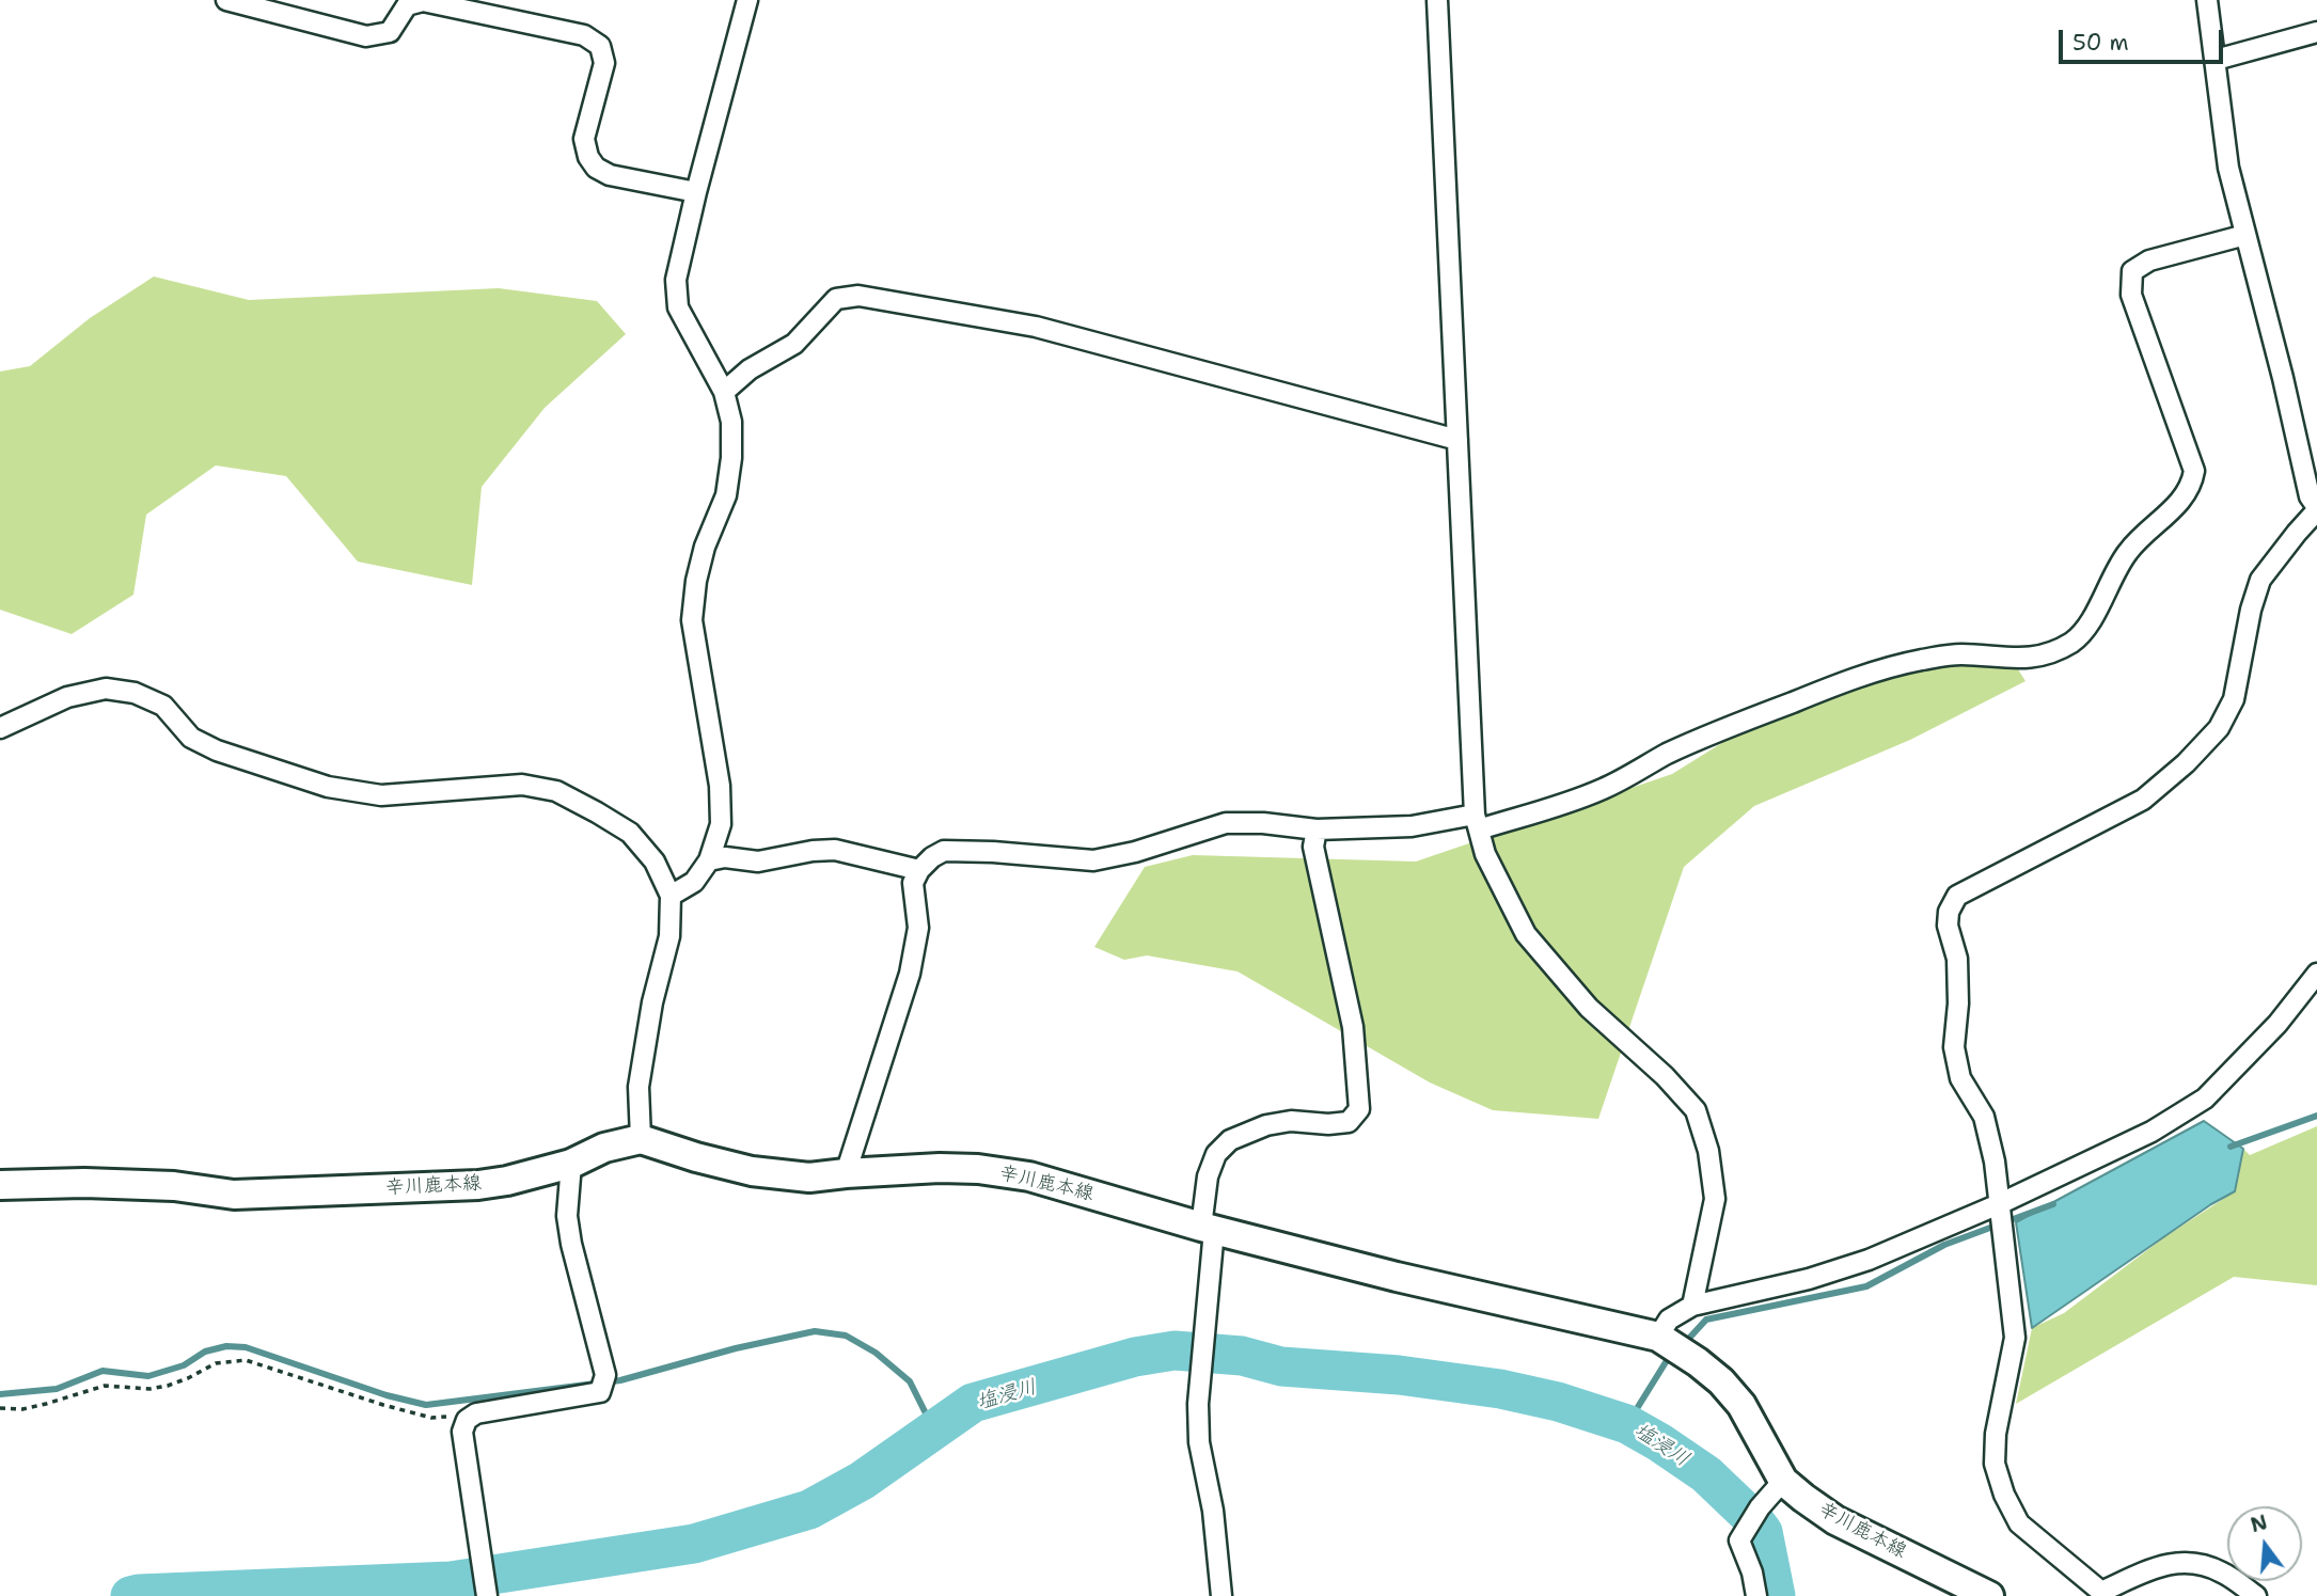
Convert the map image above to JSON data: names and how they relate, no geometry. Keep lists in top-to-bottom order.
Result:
{
  "streets": {
    "main road": ["辛川鹿本線"]
  },
  "water": ["塩浸川"],
  "scale_bar": "50 m",
  "north": "top"
}
